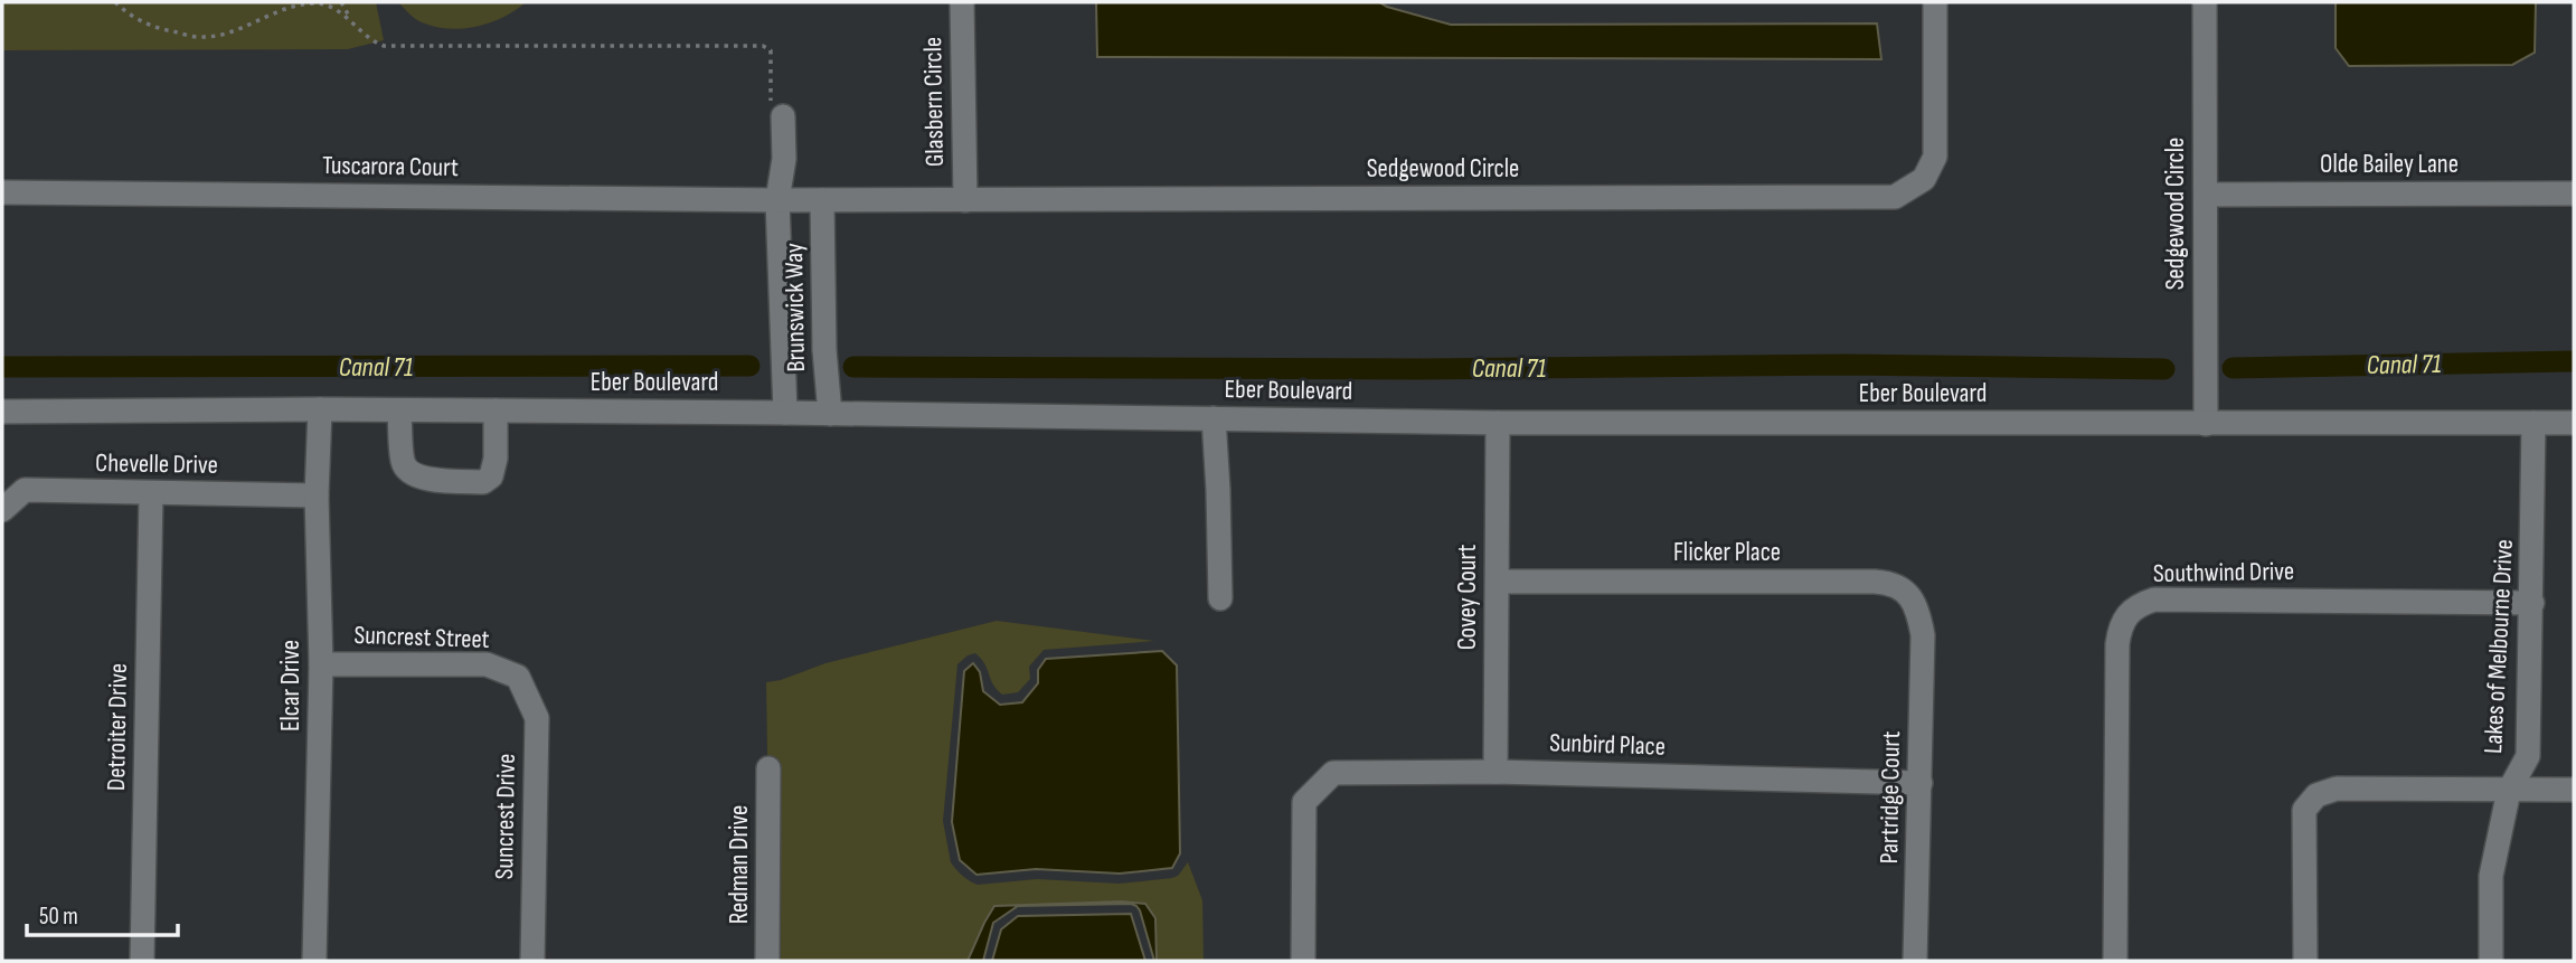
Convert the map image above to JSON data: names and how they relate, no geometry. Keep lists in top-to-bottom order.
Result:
{
  "streets": {
    "street": [
      "Glasbern Circle",
      "Olde Bailey Lane",
      "Tuscarora Court",
      "Sedgewood Circle",
      "Brunswick Way",
      "Eber Boulevard",
      "Chevelle Drive",
      "Flicker Place",
      "Southwind Drive",
      "Covey Court",
      "Suncrest Street",
      "Lakes of Melbourne Drive",
      "Elcar Drive",
      "Detroiter Drive",
      "Sunbird Place",
      "Partridge Court",
      "Suncrest Drive",
      "Redman Drive"
    ]
  },
  "crossings": [
    ["Glasbern Circle", "Sedgewood Circle"],
    ["Olde Bailey Lane", "Sedgewood Circle"],
    ["Tuscarora Court", "Sedgewood Circle"],
    ["Tuscarora Court", "Brunswick Way"],
    ["Sedgewood Circle", "Brunswick Way"],
    ["Sedgewood Circle", "Eber Boulevard"],
    ["Brunswick Way", "Eber Boulevard"],
    ["Eber Boulevard", "Covey Court"],
    ["Eber Boulevard", "Lakes of Melbourne Drive"],
    ["Eber Boulevard", "Elcar Drive"],
    ["Chevelle Drive", "Elcar Drive"],
    ["Chevelle Drive", "Detroiter Drive"],
    ["Flicker Place", "Covey Court"],
    ["Flicker Place", "Partridge Court"],
    ["Southwind Drive", "Lakes of Melbourne Drive"],
    ["Covey Court", "Sunbird Place"],
    ["Suncrest Street", "Elcar Drive"],
    ["Suncrest Street", "Suncrest Drive"],
    ["Sunbird Place", "Partridge Court"]
  ],
  "water": ["Canal 71"],
  "scale_bar": "50 m"
}
